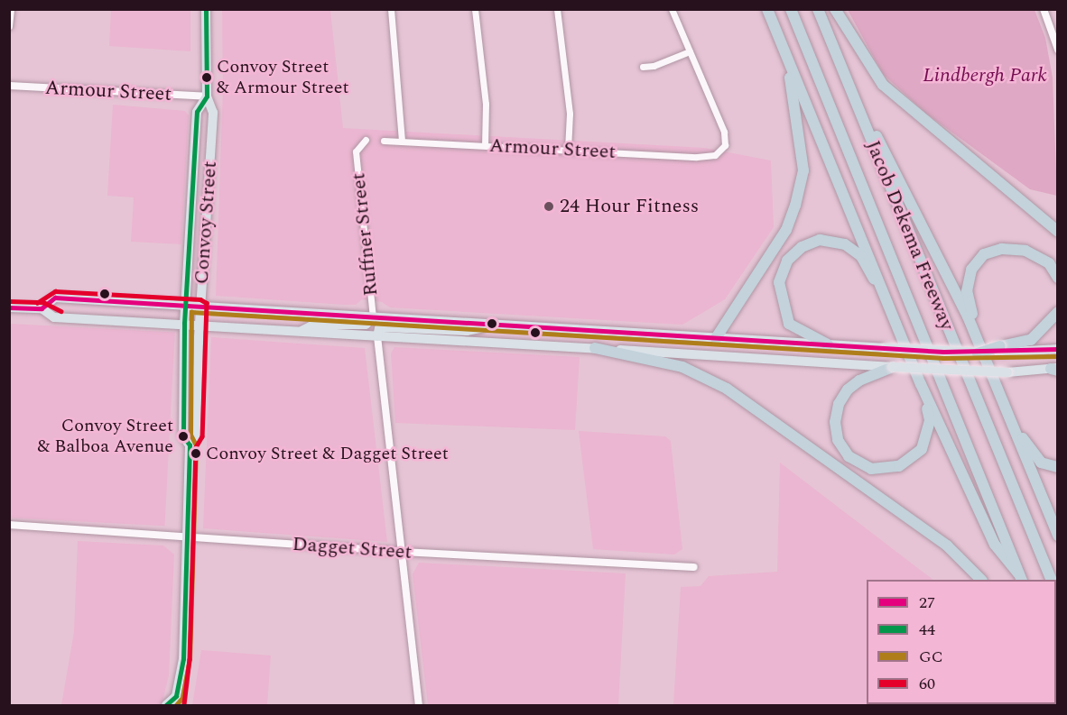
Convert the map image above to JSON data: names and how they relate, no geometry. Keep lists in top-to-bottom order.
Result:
{
  "streets": {
    "highway": ["Jacob Dekema Freeway"],
    "main road": ["Convoy Street"],
    "street": ["Armour Street", "Ruffner Street", "Dagget Street"]
  },
  "crossings": [
    ["Armour Street", "Convoy Street"],
    ["Convoy Street", "Dagget Street"]
  ],
  "parks": ["Lindbergh Park"],
  "places": [
    "Convoy Street & Armour Street",
    "24 Hour Fitness",
    "Convoy Street & Balboa Avenue",
    "Convoy Street & Dagget Street"
  ],
  "lines": [
    "transit line 44",
    "transit line 60",
    "transit line 27",
    "transit line GC"
  ],
  "legend": [
    "27",
    "44",
    "GC",
    "60"
  ]
}
